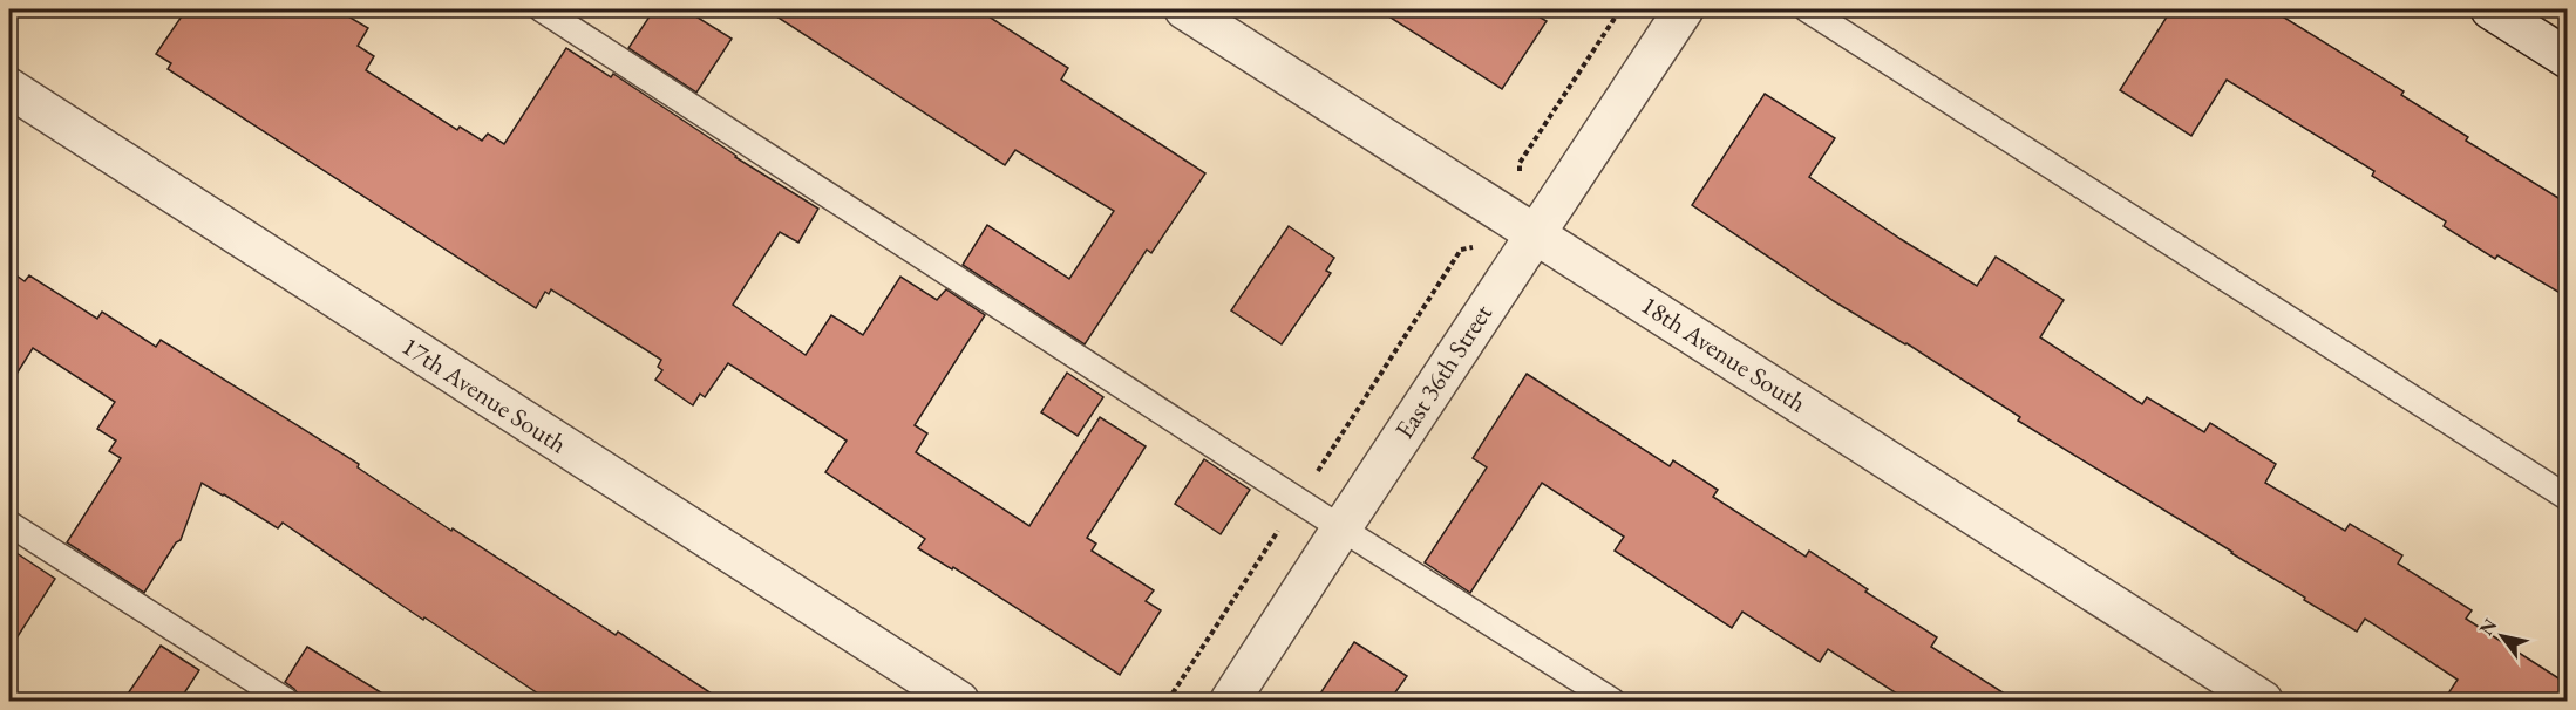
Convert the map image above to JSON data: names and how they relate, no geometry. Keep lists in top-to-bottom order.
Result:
{
  "streets": {
    "street": ["18th Avenue South", "East 36th Street", "17th Avenue South"]
  },
  "crossings": [
    ["18th Avenue South", "East 36th Street"]
  ],
  "north": "top left"
}
